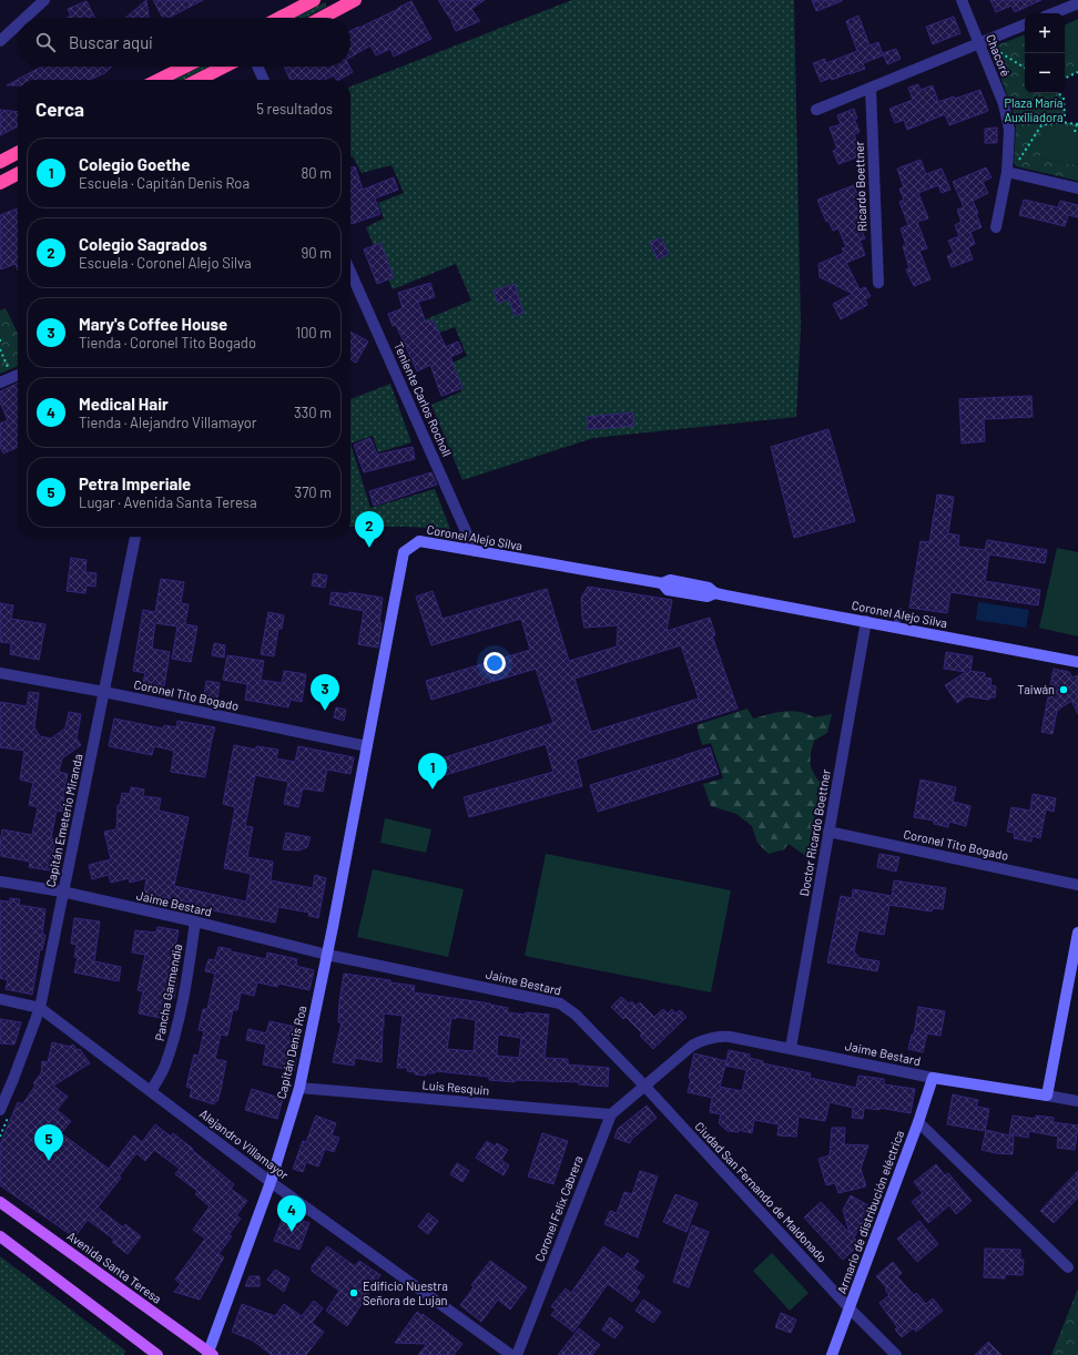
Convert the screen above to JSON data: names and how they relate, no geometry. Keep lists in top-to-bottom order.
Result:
{
  "streets": {
    "main road": [
      "Coronel Alejo Silva",
      "Jaime Bestard",
      "Capitán Denis Roa",
      "Armario de distribución eléctrica",
      "Avenida Santa Teresa"
    ],
    "street": [
      "Chacoré",
      "Ricardo Boettner",
      "Teniente Carlos Rocholl",
      "Coronel Tito Bogado",
      "Capitán Emeterio Miranda",
      "Doctor Ricardo Boettner",
      "Pancha Garmendia",
      "Luis Resquin",
      "Alejandro Villamayor",
      "Ciudad San Fernando de Maldonado",
      "Coronel Felix Cabrera"
    ]
  },
  "crossings": [
    ["Teniente Carlos Rocholl", "Coronel Alejo Silva"],
    ["Coronel Alejo Silva", "Coronel Tito Bogado"],
    ["Coronel Alejo Silva", "Doctor Ricardo Boettner"],
    ["Coronel Alejo Silva", "Capitán Denis Roa"],
    ["Coronel Tito Bogado", "Capitán Emeterio Miranda"],
    ["Coronel Tito Bogado", "Doctor Ricardo Boettner"],
    ["Coronel Tito Bogado", "Capitán Denis Roa"],
    ["Capitán Emeterio Miranda", "Jaime Bestard"],
    ["Capitán Emeterio Miranda", "Alejandro Villamayor"],
    ["Doctor Ricardo Boettner", "Jaime Bestard"],
    ["Jaime Bestard", "Pancha Garmendia"],
    ["Jaime Bestard", "Capitán Denis Roa"],
    ["Jaime Bestard", "Ciudad San Fernando de Maldonado"],
    ["Jaime Bestard", "Coronel Felix Cabrera"],
    ["Jaime Bestard", "Armario de distribución eléctrica"],
    ["Pancha Garmendia", "Alejandro Villamayor"],
    ["Capitán Denis Roa", "Luis Resquin"],
    ["Capitán Denis Roa", "Alejandro Villamayor"],
    ["Capitán Denis Roa", "Avenida Santa Teresa"],
    ["Luis Resquin", "Coronel Felix Cabrera"],
    ["Ciudad San Fernando de Maldonado", "Coronel Felix Cabrera"],
    ["Ciudad San Fernando de Maldonado", "Armario de distribución eléctrica"]
  ],
  "parks": ["Plaza María Auxiliadora"],
  "places": ["Taiwán", "Edificio Nuestra Señora de Lujan"],
  "page": {
    "map_buttons": ["+", "−"],
    "search": "Buscar aquí",
    "heading": ["Cerca", "5 resultados"],
    "list": [
      {
        "mark": "1",
        "name": "Colegio Goethe",
        "note": "Escuela · Capitán Denis Roa",
        "value": "80 m"
      },
      {
        "mark": "2",
        "name": "Colegio Sagrados",
        "note": "Escuela · Coronel Alejo Silva",
        "value": "90 m"
      },
      {
        "mark": "3",
        "name": "Mary's Coffee House",
        "note": "Tienda · Coronel Tito Bogado",
        "value": "100 m"
      },
      {
        "mark": "4",
        "name": "Medical Hair",
        "note": "Tienda · Alejandro Villamayor",
        "value": "330 m"
      },
      {
        "mark": "5",
        "name": "Petra Imperiale",
        "note": "Lugar · Avenida Santa Teresa",
        "value": "370 m"
      }
    ],
    "pins": [
      "2",
      "3",
      "1",
      "5",
      "4"
    ]
  }
}
